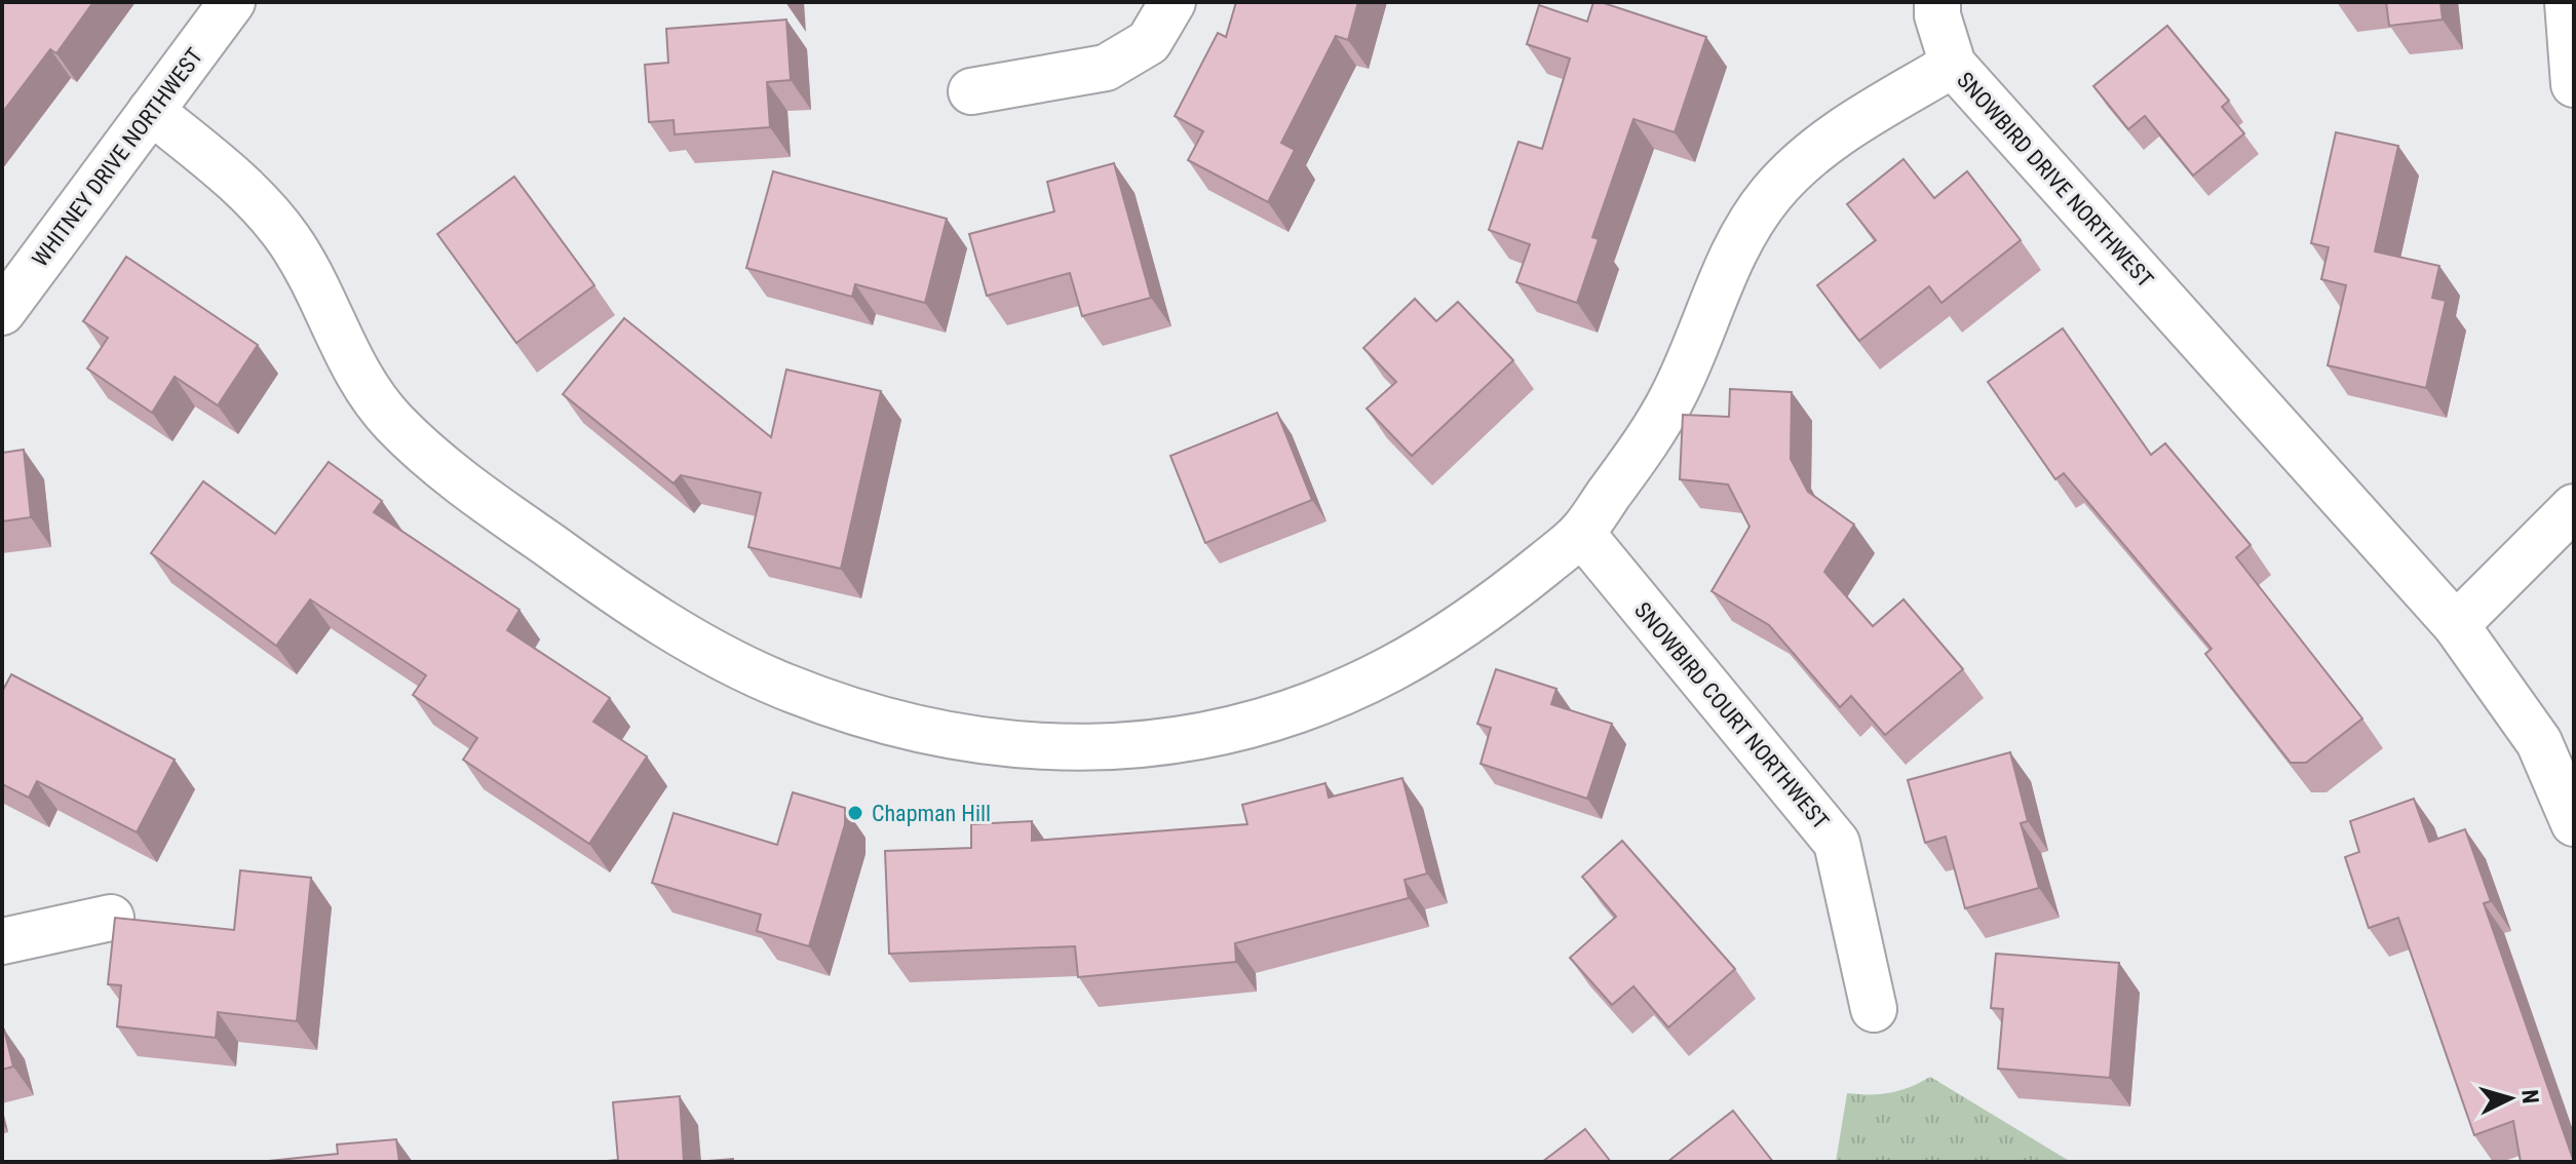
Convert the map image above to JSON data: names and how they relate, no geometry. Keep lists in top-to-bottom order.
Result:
{
  "streets": {
    "street": ["WHITNEY DRIVE NORTHWEST", "SNOWBIRD DRIVE NORTHWEST", "SNOWBIRD COURT NORTHWEST"]
  },
  "crossings": [
    ["WHITNEY DRIVE NORTHWEST", "SNOWBIRD DRIVE NORTHWEST"],
    ["SNOWBIRD DRIVE NORTHWEST", "SNOWBIRD COURT NORTHWEST"]
  ],
  "places": ["Chapman Hill"],
  "north": "right"
}
